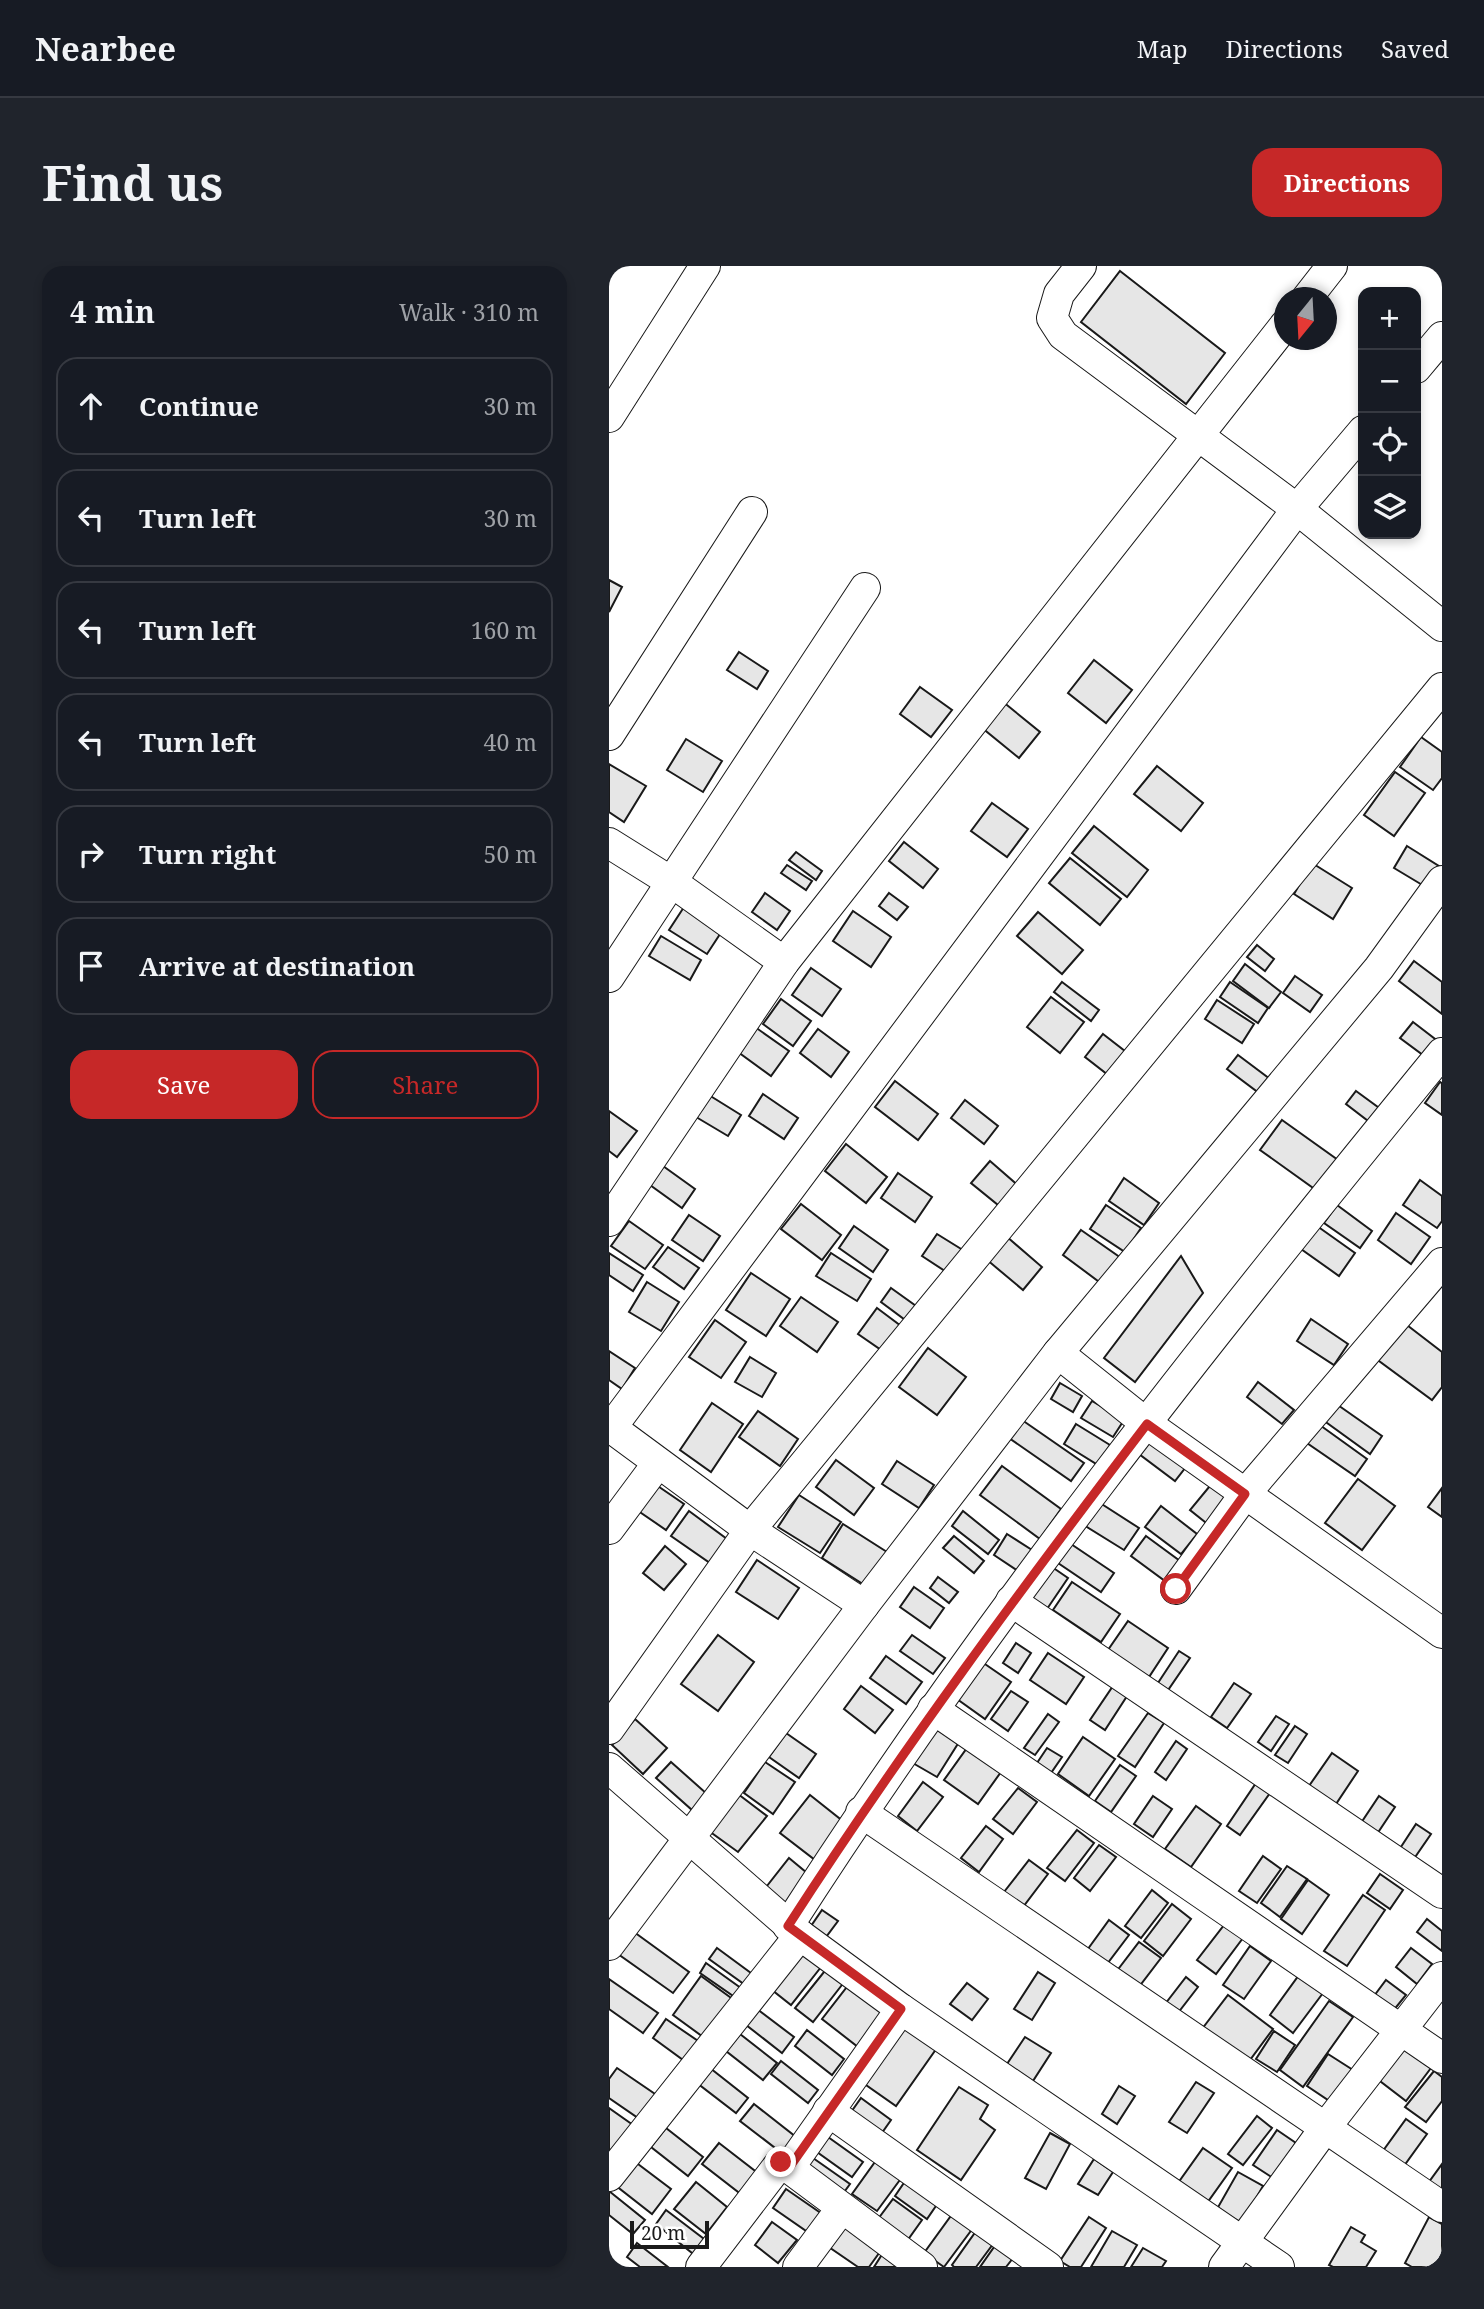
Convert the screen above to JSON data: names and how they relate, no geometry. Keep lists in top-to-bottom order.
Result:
{
  "scale_bar": "20 m",
  "north": "bottom",
  "page": {
    "header": "Nearbee",
    "nav": ["Map", "Directions", "Saved"],
    "buttons": [
      "Directions",
      ["Save", "Share"]
    ],
    "title": "Find us",
    "heading": ["4 min", "Walk · 310 m"],
    "map_buttons": ["+", "−"],
    "list": [
      ["Continue", "30 m"],
      ["Turn left", "30 m"],
      ["Turn left", "160 m"],
      ["Turn left", "40 m"],
      ["Turn right", "50 m"],
      "Arrive at destination"
    ],
    "scale": "20 m"
  }
}
